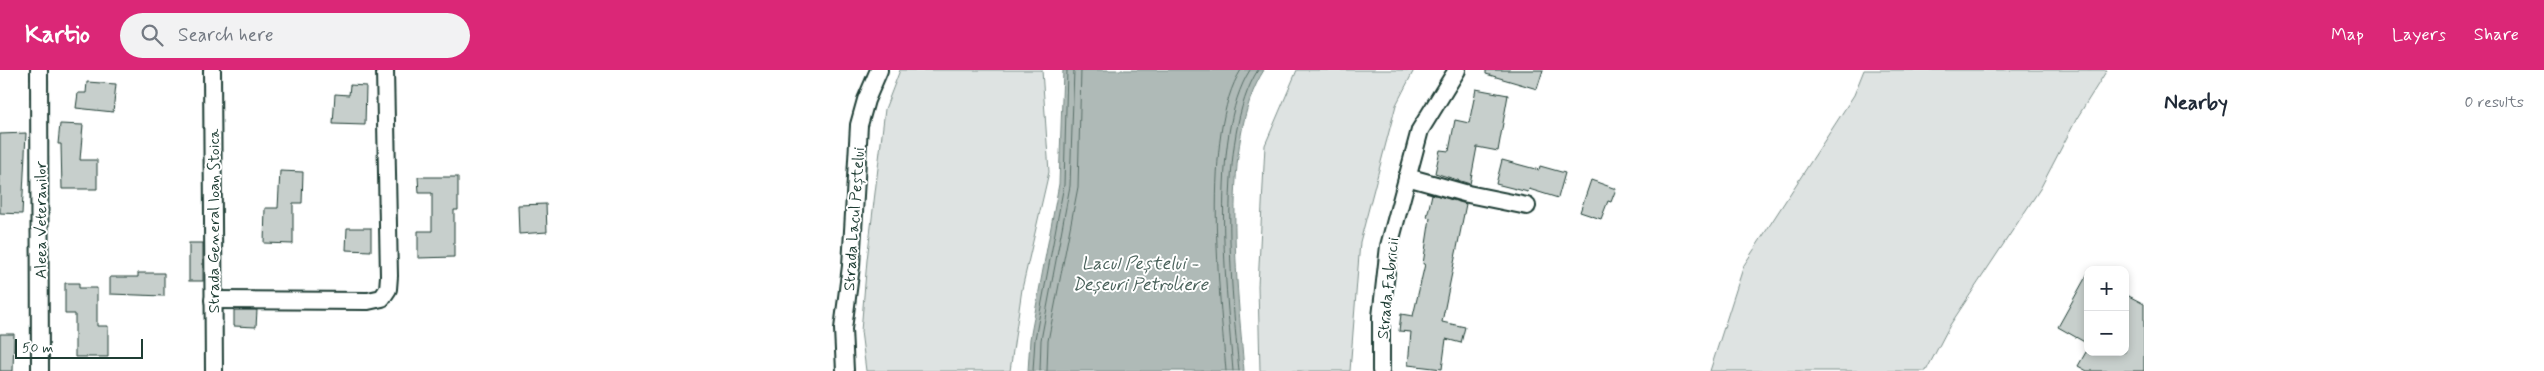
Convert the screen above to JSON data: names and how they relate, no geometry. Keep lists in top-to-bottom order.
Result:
{
  "streets": {
    "street": [
      "Strada Lacul Peștelui",
      "Aleea Veteranilor",
      "Strada General Ioan Stoica",
      "Strada Fabricii"
    ]
  },
  "water": ["Lacul Peștelui - Deșeuri Petroliere"],
  "scale_bar": "50 m",
  "page": {
    "header": "Kartio",
    "search": "Search here",
    "nav": ["Map", "Layers", "Share"],
    "heading": ["Nearby", "0 results"],
    "map_buttons": ["+", "−"],
    "scale": "50 m"
  }
}
